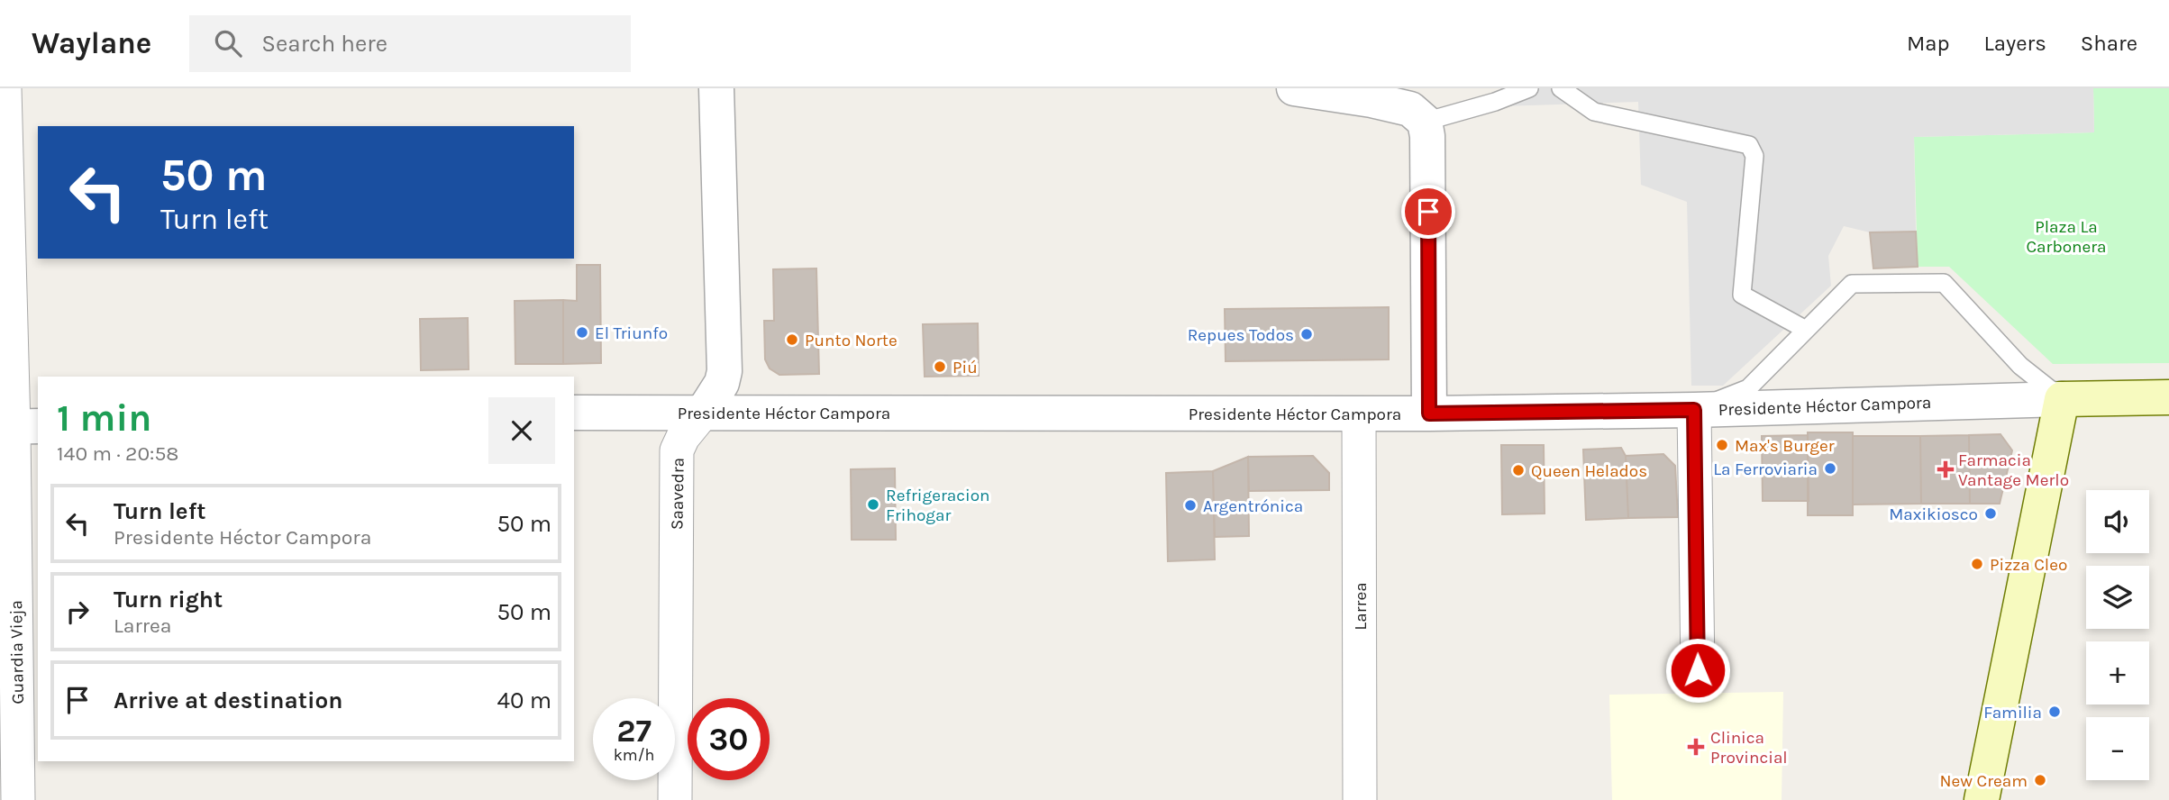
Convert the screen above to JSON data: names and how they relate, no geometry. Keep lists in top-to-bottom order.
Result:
{
  "streets": {
    "main road": ["Presidente Héctor Campora"],
    "street": ["Saavedra", "Larrea", "Guardia Vieja"]
  },
  "crossings": [
    ["Presidente Héctor Campora", "Saavedra"],
    ["Presidente Héctor Campora", "Larrea"]
  ],
  "parks": ["Plaza La Carbonera"],
  "places": {
    "other": [
      "El Triunfo",
      "Repues Todos",
      "Punto Norte",
      "Piú",
      "Max's Burger",
      "La Ferroviaria",
      "Queen Helados",
      "Refrigeracion Frihogar",
      "Argentrónica",
      "Maxikiosco",
      "Pizza Cleo",
      "Familia",
      "New Cream"
    ],
    "health": ["Farmacia Vantage Merlo", "Clinica Provincial"]
  },
  "page": {
    "header": "Waylane",
    "search": "Search here",
    "nav": ["Map", "Layers", "Share"],
    "turn": ["50 m", "Turn left"],
    "heading": ["1 min", "140 m · 20:58"],
    "list": [
      {
        "name": "Turn left",
        "note": "Presidente Héctor Campora",
        "value": "50 m"
      },
      {
        "name": "Turn right",
        "note": "Larrea",
        "value": "50 m"
      },
      {
        "name": "Arrive at destination",
        "value": "40 m"
      }
    ],
    "map_buttons": ["+", "−"],
    "speed": "27 km/h",
    "limit": "30"
  }
}
